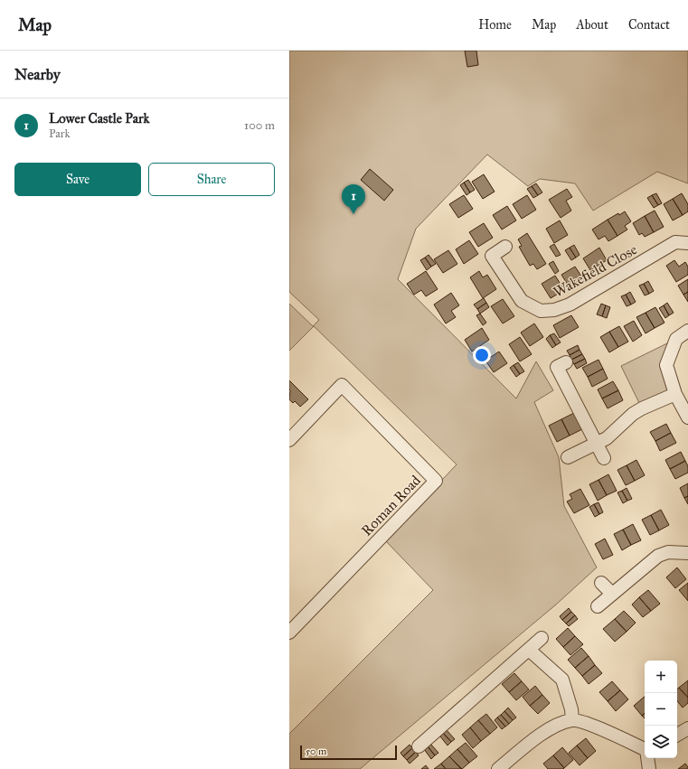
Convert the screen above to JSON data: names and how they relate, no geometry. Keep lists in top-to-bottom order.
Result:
{
  "streets": {
    "street": ["Wakefield Close", "Roman Road"]
  },
  "scale_bar": "50 m",
  "page": {
    "header": "Map",
    "nav": [
      "Home",
      "Map",
      "About",
      "Contact"
    ],
    "heading": "Nearby",
    "list": [
      {
        "mark": "1",
        "name": "Lower Castle Park",
        "note": "Park",
        "value": "100 m"
      }
    ],
    "buttons": ["Save", "Share"],
    "pins": "1",
    "map_buttons": ["+", "−"],
    "scale": "50 m"
  }
}
